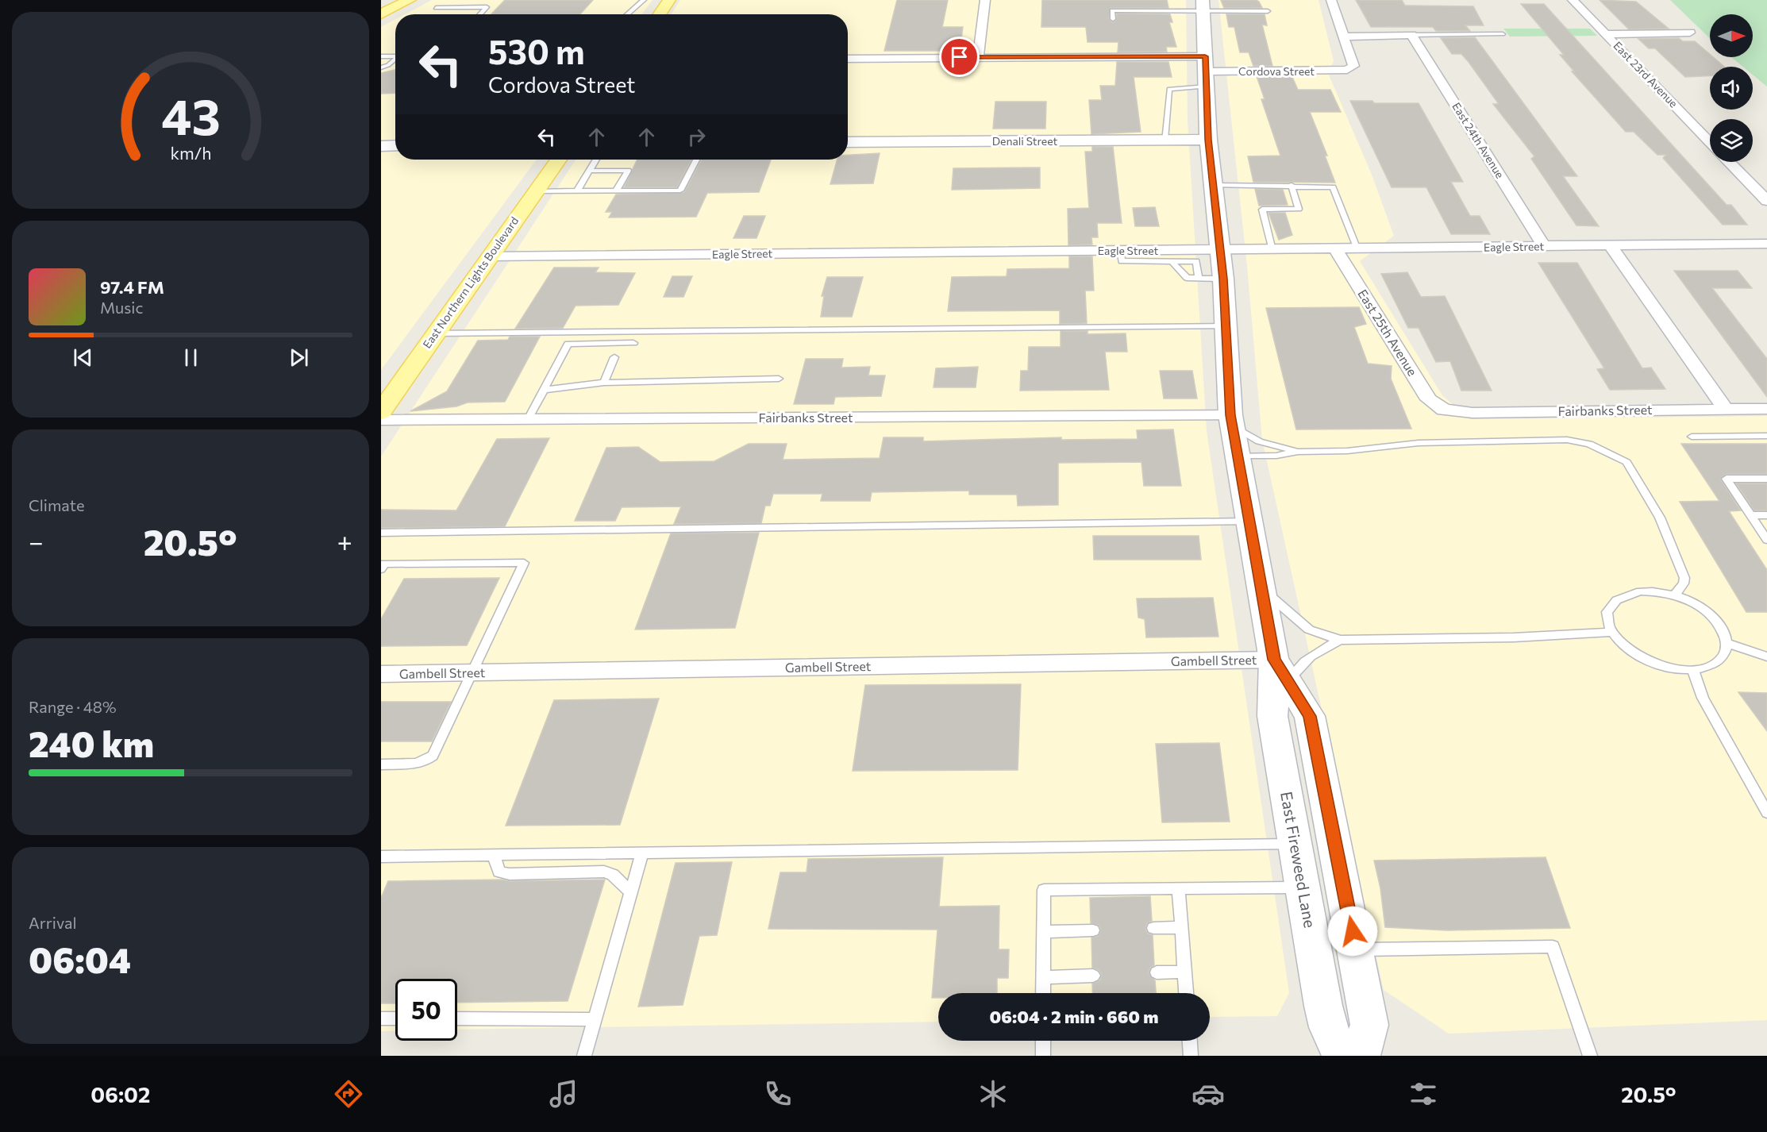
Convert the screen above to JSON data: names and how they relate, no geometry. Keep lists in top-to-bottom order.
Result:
{
  "streets": {
    "main road": ["Denali Street", "East Northern Lights Boulevard", "East Fireweed Lane"],
    "street": [
      "Cordova Street",
      "East 23rd Avenue",
      "East 24th Avenue",
      "Eagle Street",
      "East 25th Avenue",
      "Fairbanks Street",
      "Gambell Street"
    ]
  },
  "crossings": [
    ["Cordova Street", "East Fireweed Lane"],
    ["East 24th Avenue", "Eagle Street"],
    ["Denali Street", "East Fireweed Lane"],
    ["Eagle Street", "East Northern Lights Boulevard"],
    ["Eagle Street", "East 25th Avenue"],
    ["Eagle Street", "East Fireweed Lane"],
    ["East 25th Avenue", "Fairbanks Street"],
    ["Fairbanks Street", "East Fireweed Lane"],
    ["Gambell Street", "East Fireweed Lane"]
  ],
  "north": "right",
  "page": {
    "turn": ["530 m", "Cordova Street"],
    "song": ["97.4 FM", "Music"],
    "tile": [
      "Climate",
      ["Range · 48%", "240 km"],
      ["Arrival", "06:04"]
    ],
    "heat": ["−", "20.5°", "+"],
    "limit": "50",
    "trip": "06:04 · 2 min · 660 m",
    "tabs": ["06:02", "20.5°"],
    "gauge": ["43", "km/h"]
  }
}
